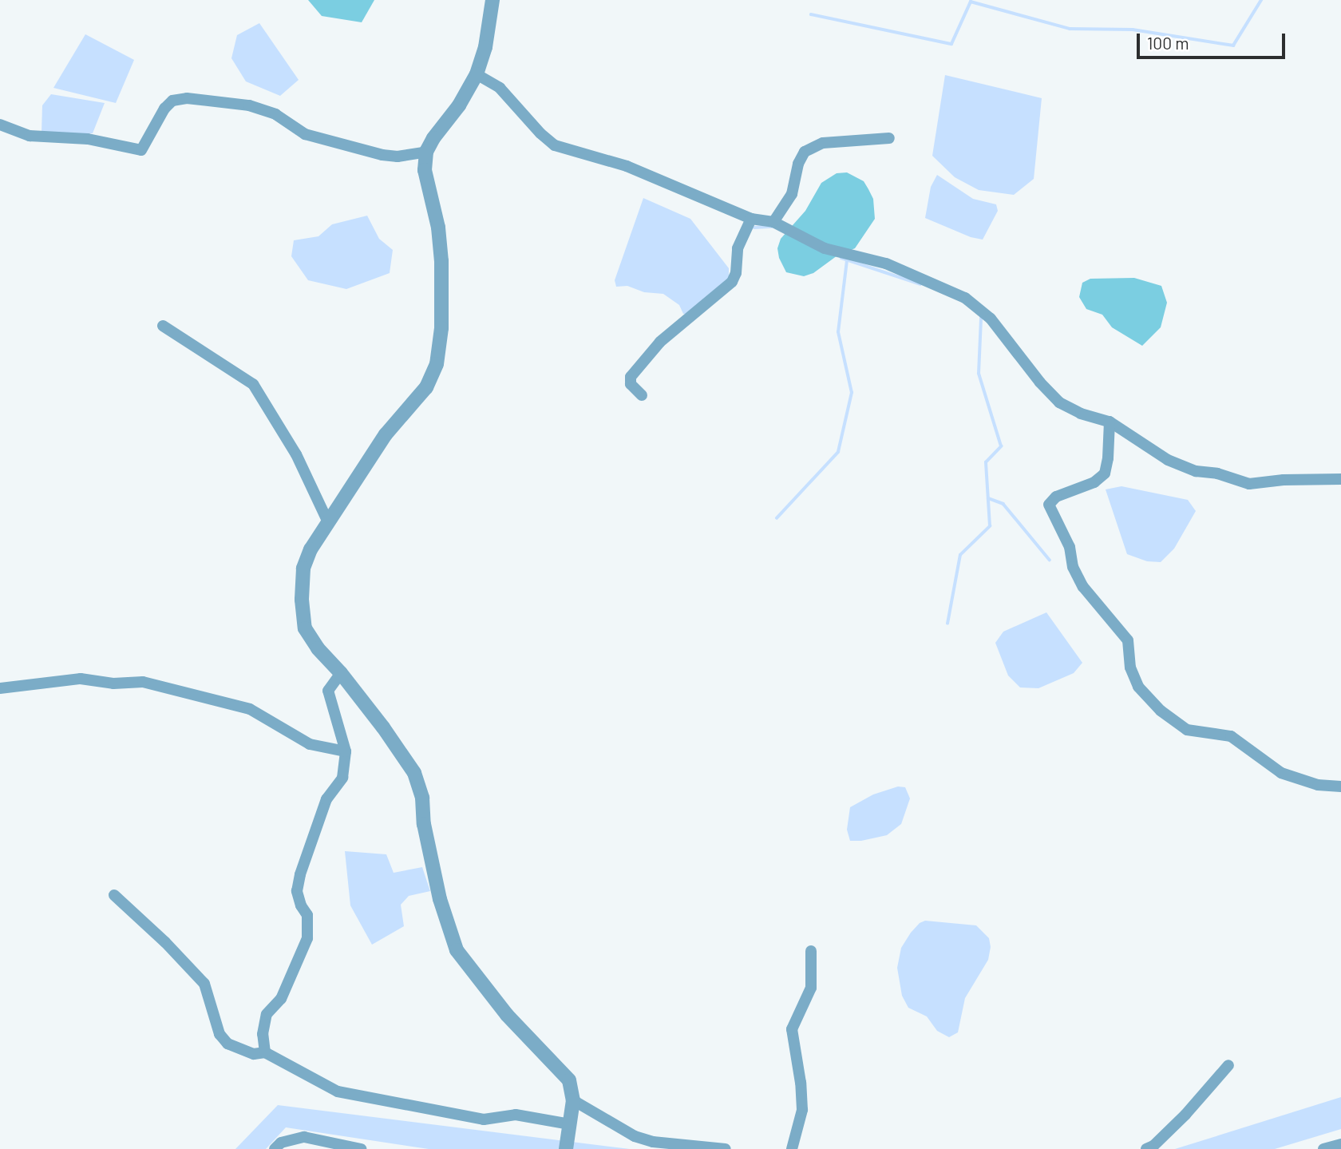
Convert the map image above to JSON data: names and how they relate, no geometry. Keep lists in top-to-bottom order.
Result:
{
  "scale_bar": "100 m"
}
